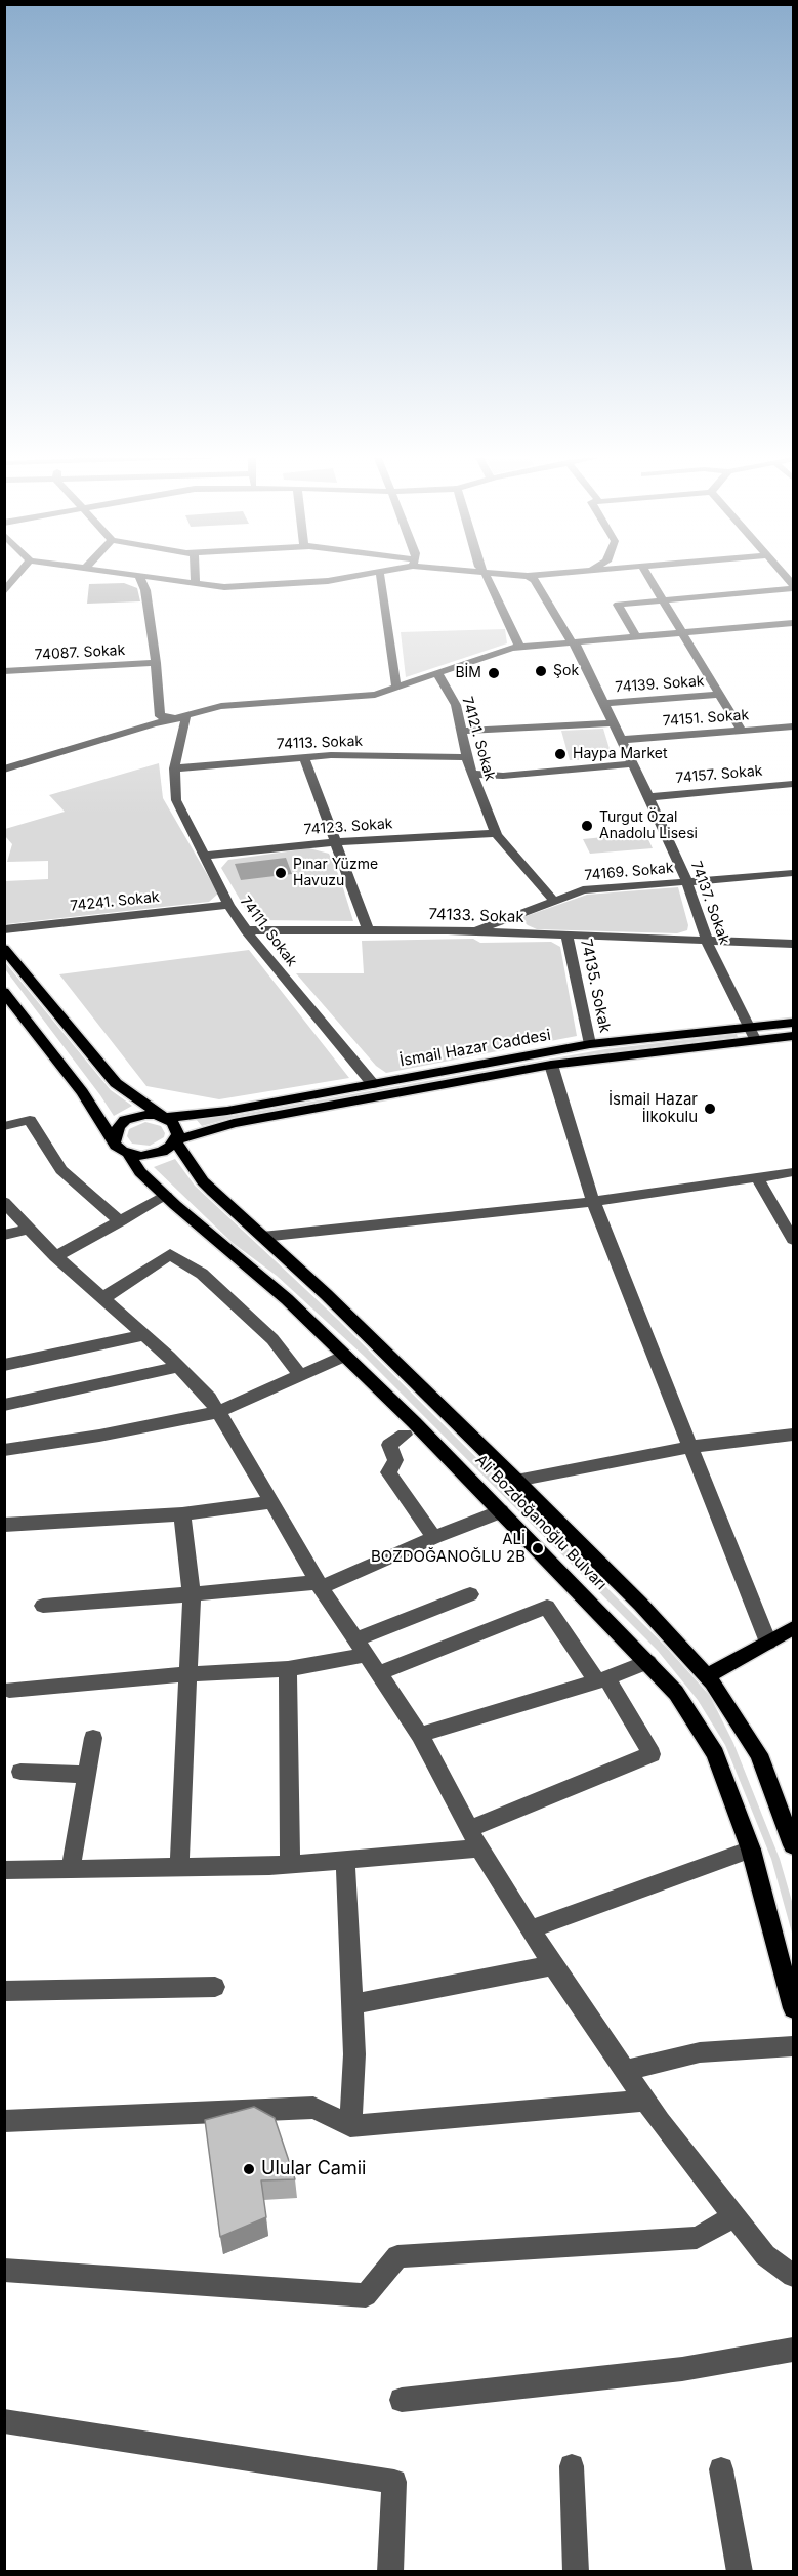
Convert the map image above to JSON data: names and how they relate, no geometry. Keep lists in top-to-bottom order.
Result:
{
  "streets": {
    "main road": ["İsmail Hazar Caddesi", "Ali Bozdoğanoğlu Bulvarı"],
    "street": [
      "74087. Sokak",
      "74139. Sokak",
      "74151. Sokak",
      "74121. Sokak",
      "74113. Sokak",
      "74157. Sokak",
      "74123. Sokak",
      "74169. Sokak",
      "74241. Sokak",
      "74137. Sokak",
      "74133. Sokak",
      "74111. Sokak",
      "74135. Sokak"
    ]
  },
  "crossings": [
    ["74139. Sokak", "74137. Sokak"],
    ["74151. Sokak", "74137. Sokak"],
    ["74121. Sokak", "74113. Sokak"],
    ["74121. Sokak", "74123. Sokak"],
    ["74121. Sokak", "74169. Sokak"],
    ["74113. Sokak", "74111. Sokak"],
    ["74157. Sokak", "74137. Sokak"],
    ["74123. Sokak", "74111. Sokak"],
    ["74169. Sokak", "74137. Sokak"],
    ["74169. Sokak", "74133. Sokak"],
    ["74241. Sokak", "74111. Sokak"],
    ["74137. Sokak", "74133. Sokak"],
    ["74137. Sokak", "İsmail Hazar Caddesi"],
    ["74133. Sokak", "74111. Sokak"],
    ["74133. Sokak", "74135. Sokak"],
    ["74111. Sokak", "İsmail Hazar Caddesi"],
    ["74135. Sokak", "İsmail Hazar Caddesi"],
    ["İsmail Hazar Caddesi", "Ali Bozdoğanoğlu Bulvarı"]
  ],
  "places": [
    "Şok",
    "BİM",
    "Haypa Market",
    "Turgut Özal Anadolu Lisesi",
    "Pınar Yüzme Havuzu",
    "İsmail Hazar İlkokulu",
    "ALİ BOZDOĞANOĞLU 2B",
    "Ulular Camii"
  ]
}
